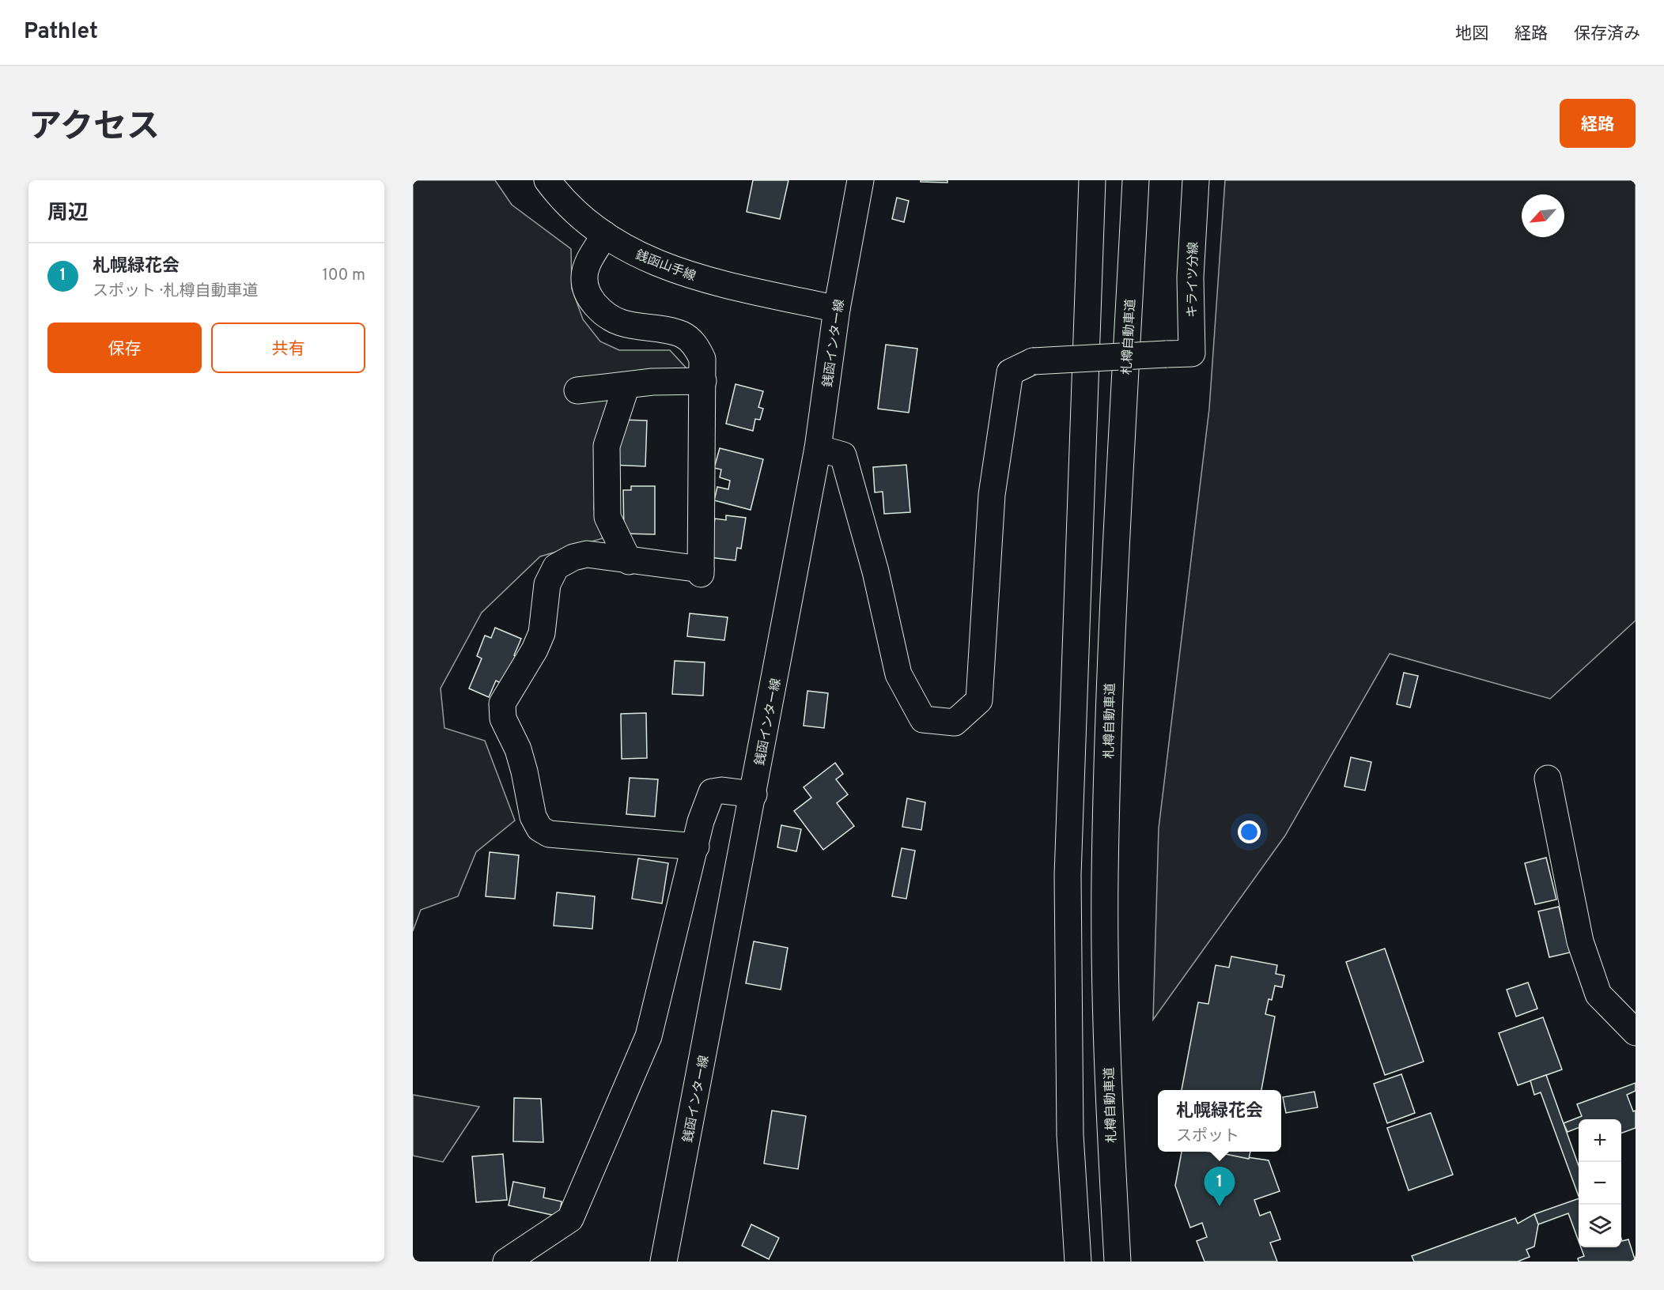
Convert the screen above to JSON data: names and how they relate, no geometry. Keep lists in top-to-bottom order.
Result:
{
  "streets": {
    "main road": [
      "銭函山手線",
      "キライツ分線",
      "札樽自動車道",
      "銭函インター線"
    ]
  },
  "crossings": [
    ["銭函山手線", "銭函インター線"],
    ["キライツ分線", "銭函インター線"]
  ],
  "north": "bottom left",
  "page": {
    "header": "Pathlet",
    "nav": ["地図", "経路", "保存済み"],
    "title": "アクセス",
    "buttons": [
      "経路",
      ["保存", "共有"]
    ],
    "heading": "周辺",
    "list": [
      {
        "mark": "1",
        "name": "札幌緑花会",
        "note": "スポット · 札樽自動車道",
        "value": "100 m"
      }
    ],
    "popup": ["札幌緑花会", "スポット"],
    "map_buttons": ["+", "−"],
    "pins": "1"
  }
}
